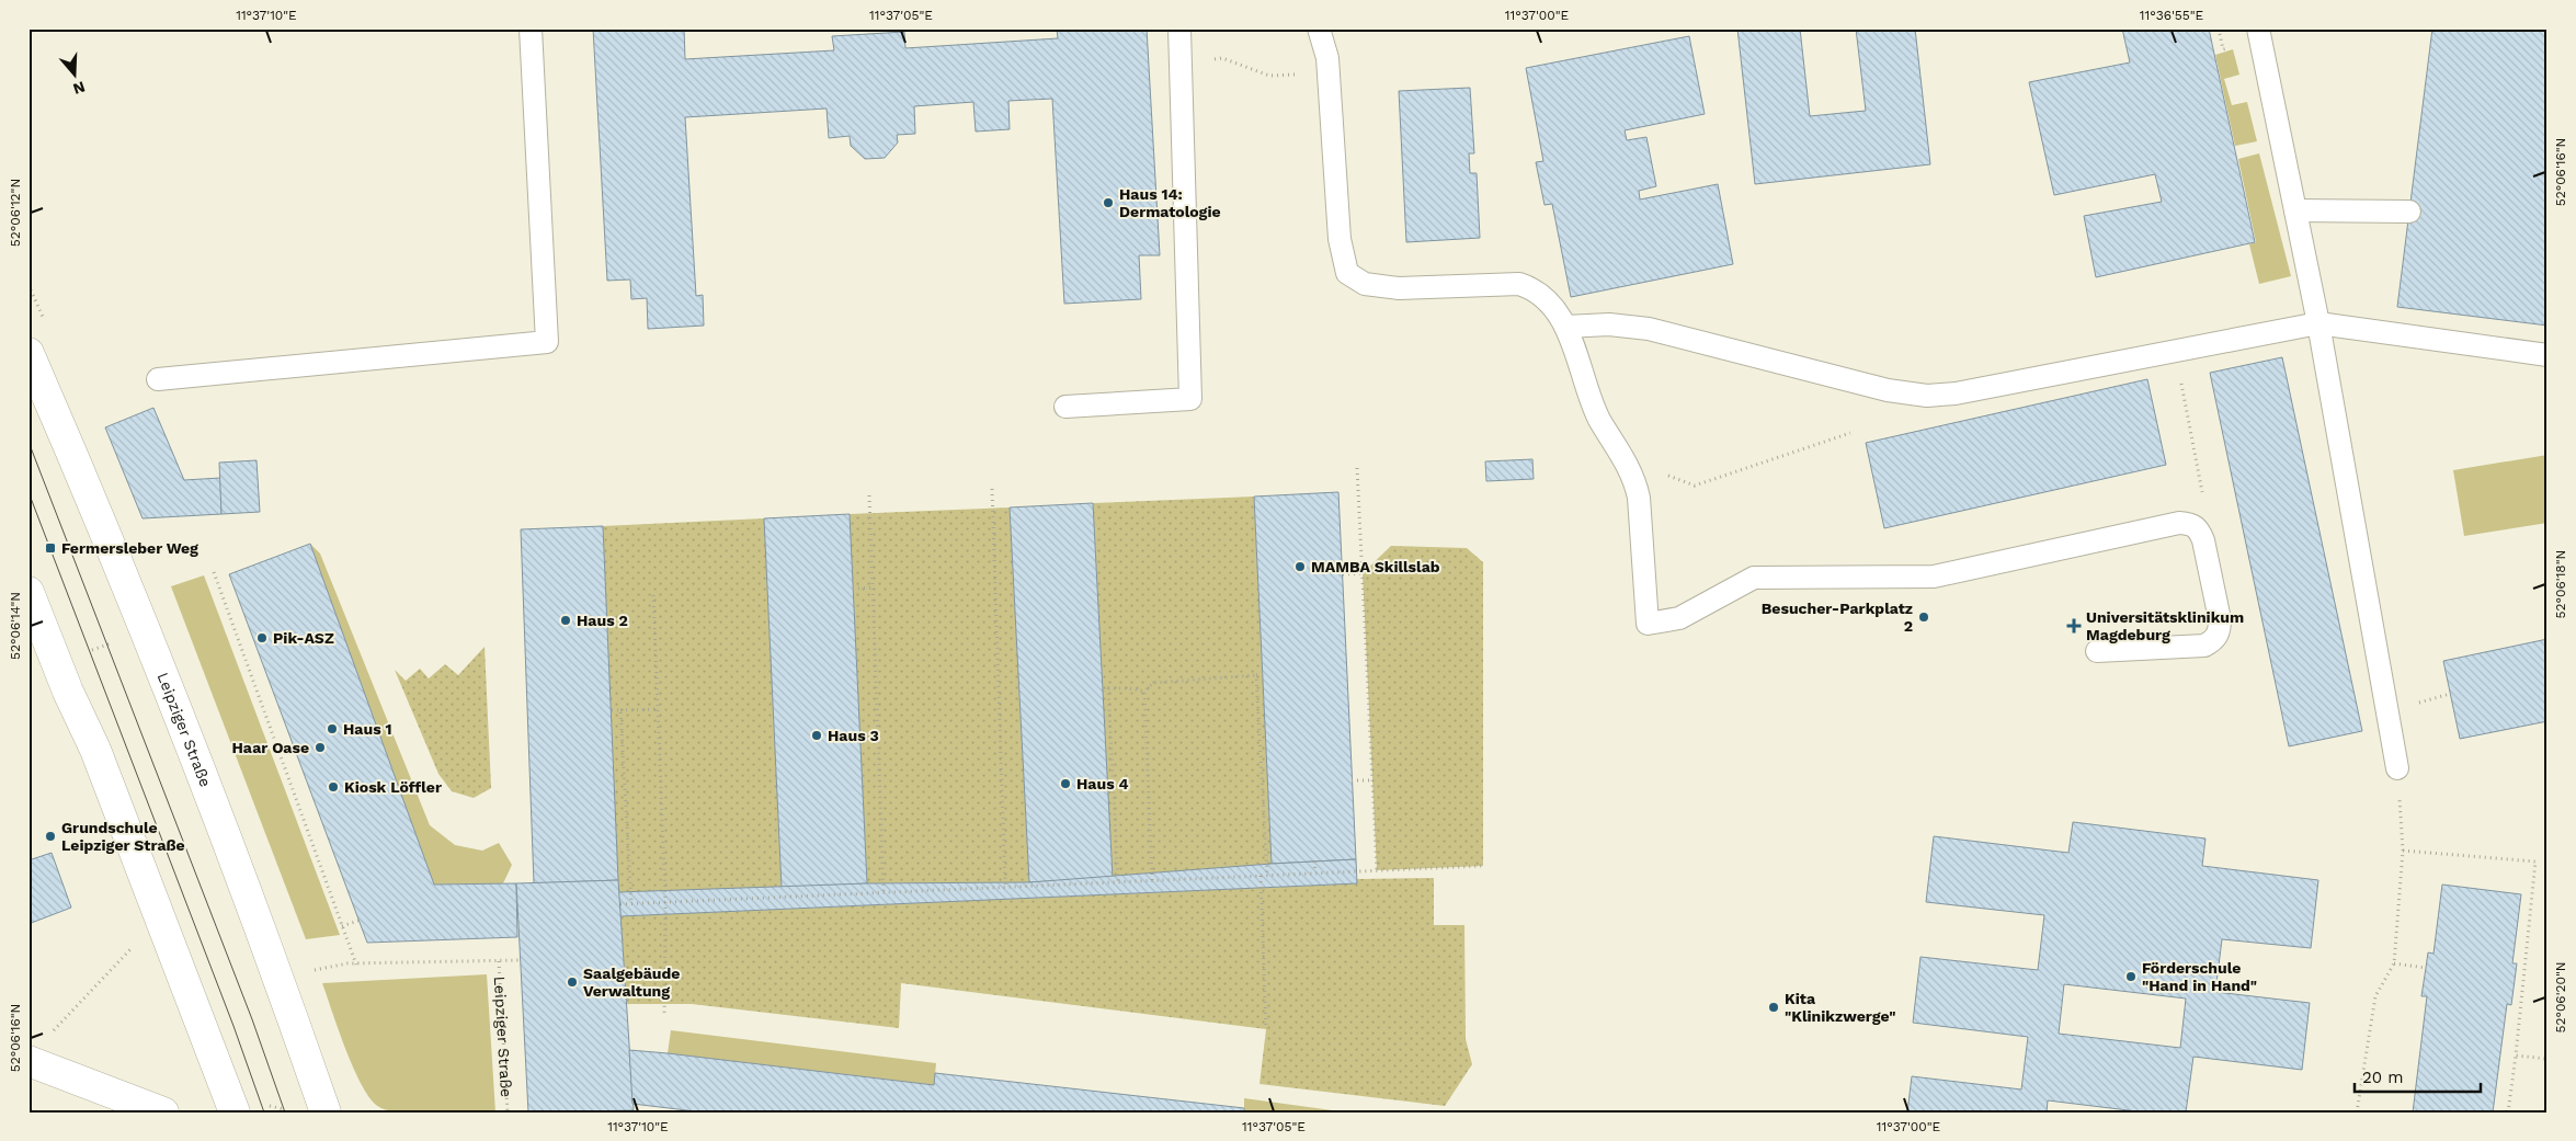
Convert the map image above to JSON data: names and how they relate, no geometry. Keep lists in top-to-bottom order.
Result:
{
  "streets": {
    "main road": ["Leipziger Straße"]
  },
  "places": {
    "other": [
      "Haus 14: Dermatologie",
      "MAMBA Skillslab",
      "Besucher-Parkplatz 2",
      "Haus 2",
      "Pik-ASZ",
      "Haus 1",
      "Haus 3",
      "Haar Oase",
      "Haus 4",
      "Kiosk Löffler",
      "Grundschule Leipziger Straße",
      "Förderschule \"Hand in Hand\"",
      "Saalgebäude Verwaltung",
      "Kita \"Klinikzwerge\""
    ],
    "transit": ["Fermersleber Weg"],
    "health": ["Universitätsklinikum Magdeburg"]
  },
  "scale_bar": "20 m",
  "north": "bottom",
  "coordinates": [
    "11°37'10\"E",
    "11°37'05\"E",
    "11°37'00\"E",
    "11°36'55\"E",
    "52°06'16\"N",
    "52°06'12\"N",
    "52°06'18\"N",
    "52°06'14\"N",
    "52°06'20\"N"
  ]
}
